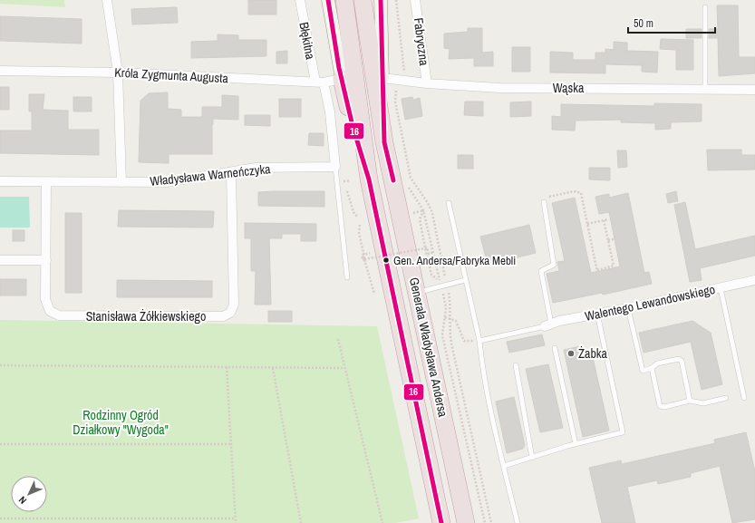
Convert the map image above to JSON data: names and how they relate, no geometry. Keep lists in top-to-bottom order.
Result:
{
  "streets": {
    "highway": ["Generała Władysława Andersa"],
    "street": [
      "Błękitna",
      "Fabryczna",
      "Króla Zygmunta Augusta",
      "Wąska",
      "Władysława Warneńczyka",
      "Walentego Lewandowskiego",
      "Stanisława Żółkiewskiego"
    ]
  },
  "crossings": [
    ["Błękitna", "Króla Zygmunta Augusta"],
    ["Fabryczna", "Wąska"],
    ["Władysława Warneńczyka", "Stanisława Żółkiewskiego"]
  ],
  "parks": ["Rodzinny Ogród Działkowy \"Wygoda\""],
  "places": ["Gen. Andersa/Fabryka Mebli", "Żabka"],
  "lines": ["transit line 16"],
  "scale_bar": "50 m",
  "north": "bottom left"
}
